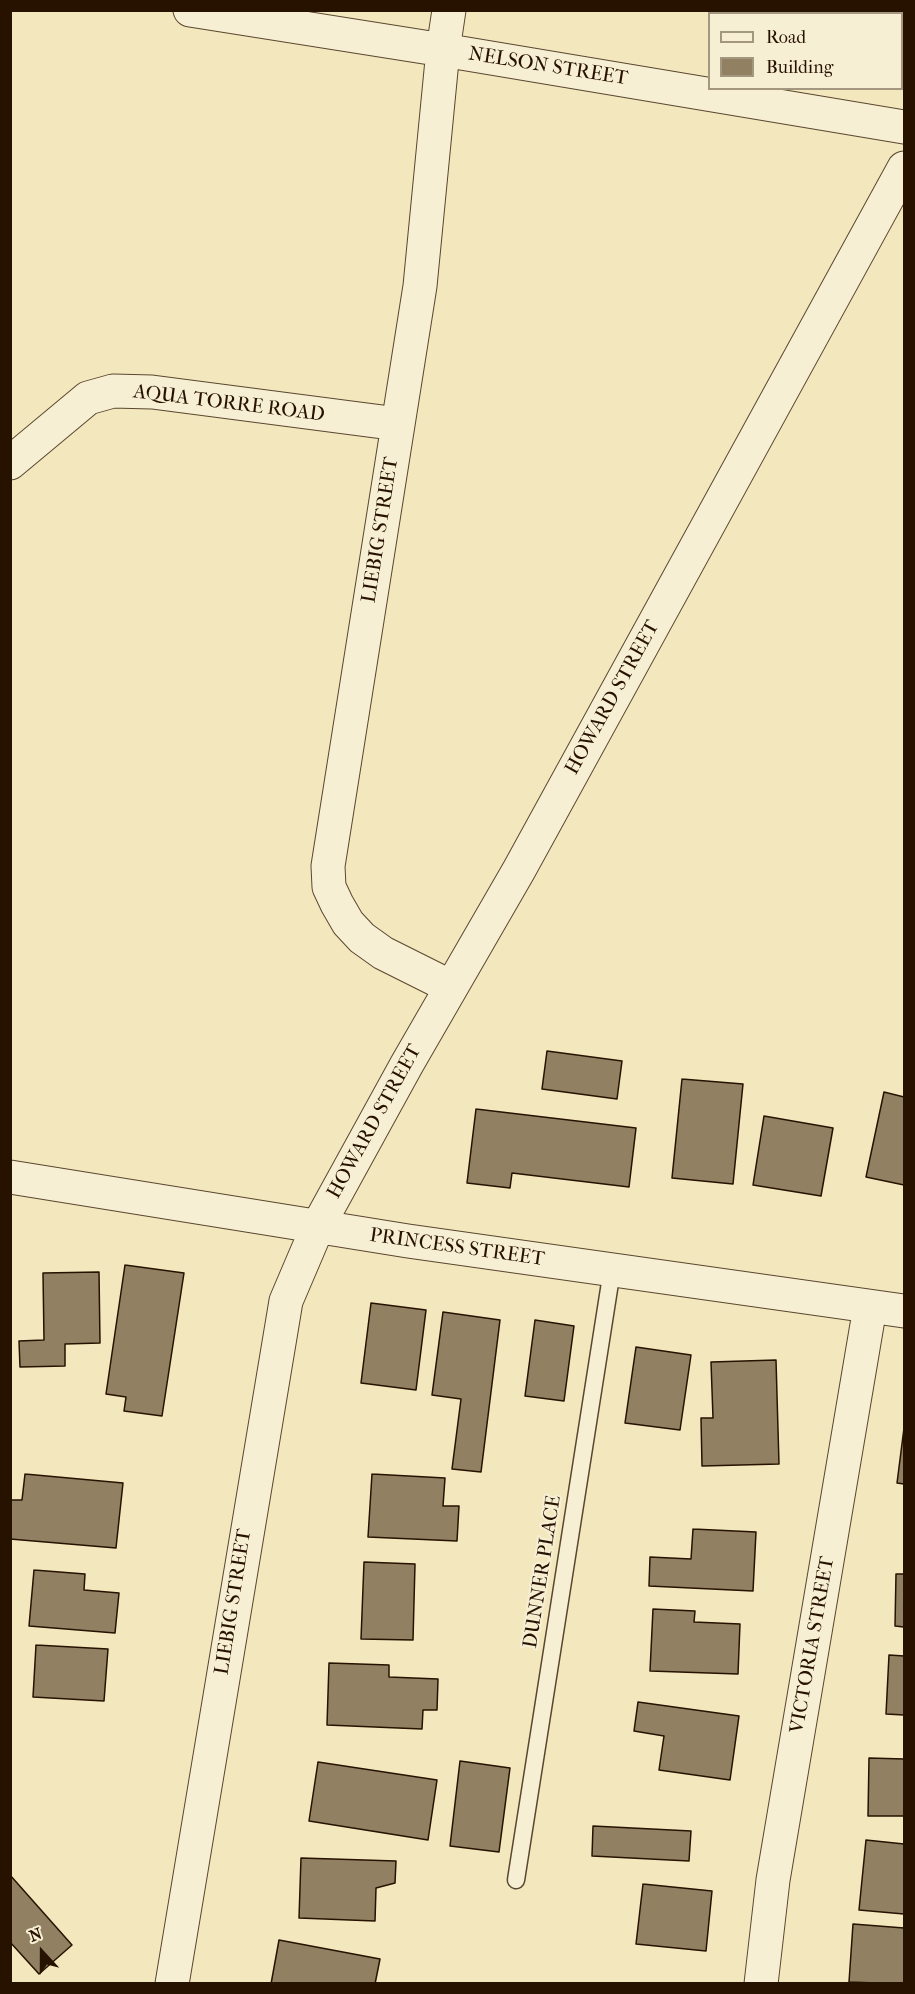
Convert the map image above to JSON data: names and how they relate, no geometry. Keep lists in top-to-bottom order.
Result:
{
  "streets": {
    "street": [
      "NELSON STREET",
      "AQUA TORRE ROAD",
      "LIEBIG STREET",
      "HOWARD STREET",
      "PRINCESS STREET",
      "VICTORIA STREET"
    ],
    "lane": ["DUNNER PLACE"]
  },
  "crossings": [
    ["NELSON STREET", "LIEBIG STREET"],
    ["AQUA TORRE ROAD", "LIEBIG STREET"],
    ["LIEBIG STREET", "HOWARD STREET"],
    ["LIEBIG STREET", "PRINCESS STREET"],
    ["HOWARD STREET", "PRINCESS STREET"],
    ["PRINCESS STREET", "DUNNER PLACE"],
    ["PRINCESS STREET", "VICTORIA STREET"]
  ],
  "legend": ["Road", "Building"],
  "north": "top"
}
